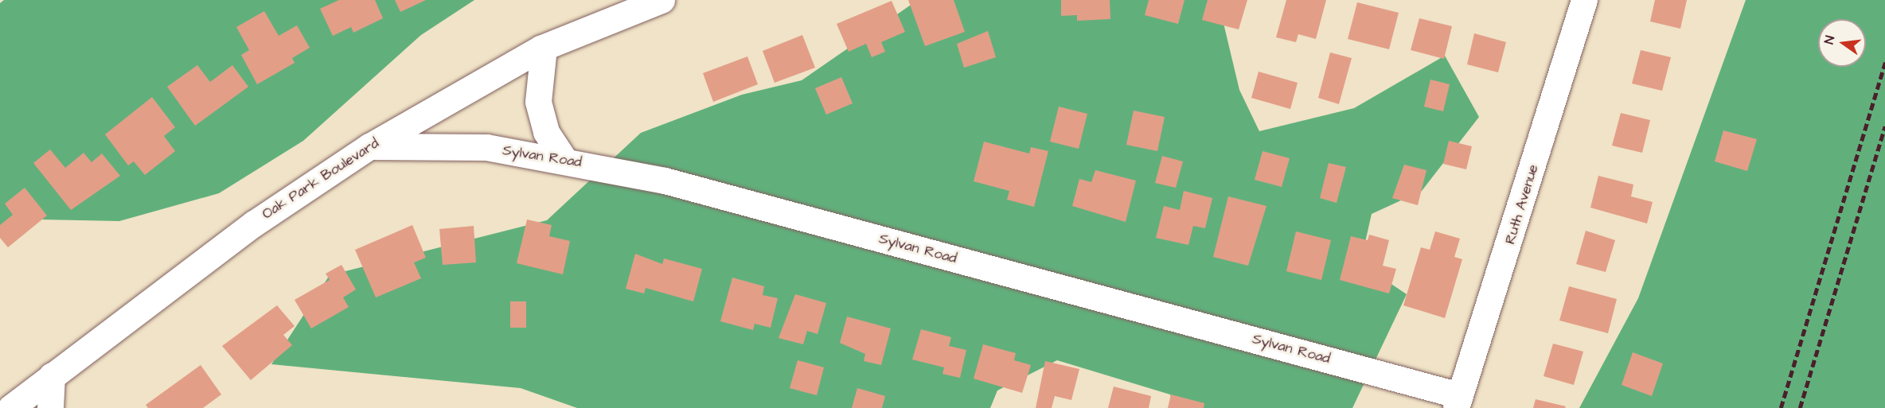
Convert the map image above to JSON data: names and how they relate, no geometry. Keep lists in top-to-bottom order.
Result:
{
  "streets": {
    "street": ["Sylvan Road", "Oak Park Boulevard", "Ruth Avenue"]
  },
  "crossings": [
    ["Sylvan Road", "Oak Park Boulevard"],
    ["Sylvan Road", "Ruth Avenue"]
  ],
  "north": "left"
}
